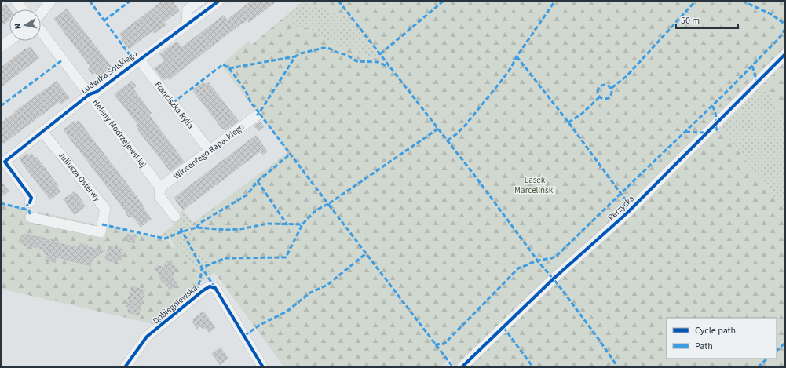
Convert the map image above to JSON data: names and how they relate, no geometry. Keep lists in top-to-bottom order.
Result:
{
  "streets": {
    "street": [
      "Ludwika Solskiego",
      "Franciszka Rylla",
      "Heleny Modrzejewskiej",
      "Wincentego Rapackiego",
      "Juliusza Osterwy",
      "Perzycka",
      "Dobiegniewska"
    ]
  },
  "crossings": [
    ["Ludwika Solskiego", "Franciszka Rylla"],
    ["Ludwika Solskiego", "Heleny Modrzejewskiej"],
    ["Ludwika Solskiego", "Juliusza Osterwy"],
    ["Franciszka Rylla", "Wincentego Rapackiego"],
    ["Heleny Modrzejewskiej", "Wincentego Rapackiego"]
  ],
  "parks": ["Lasek Marceliński"],
  "legend": ["Cycle path", "Path"],
  "scale_bar": "50 m",
  "north": "left"
}
